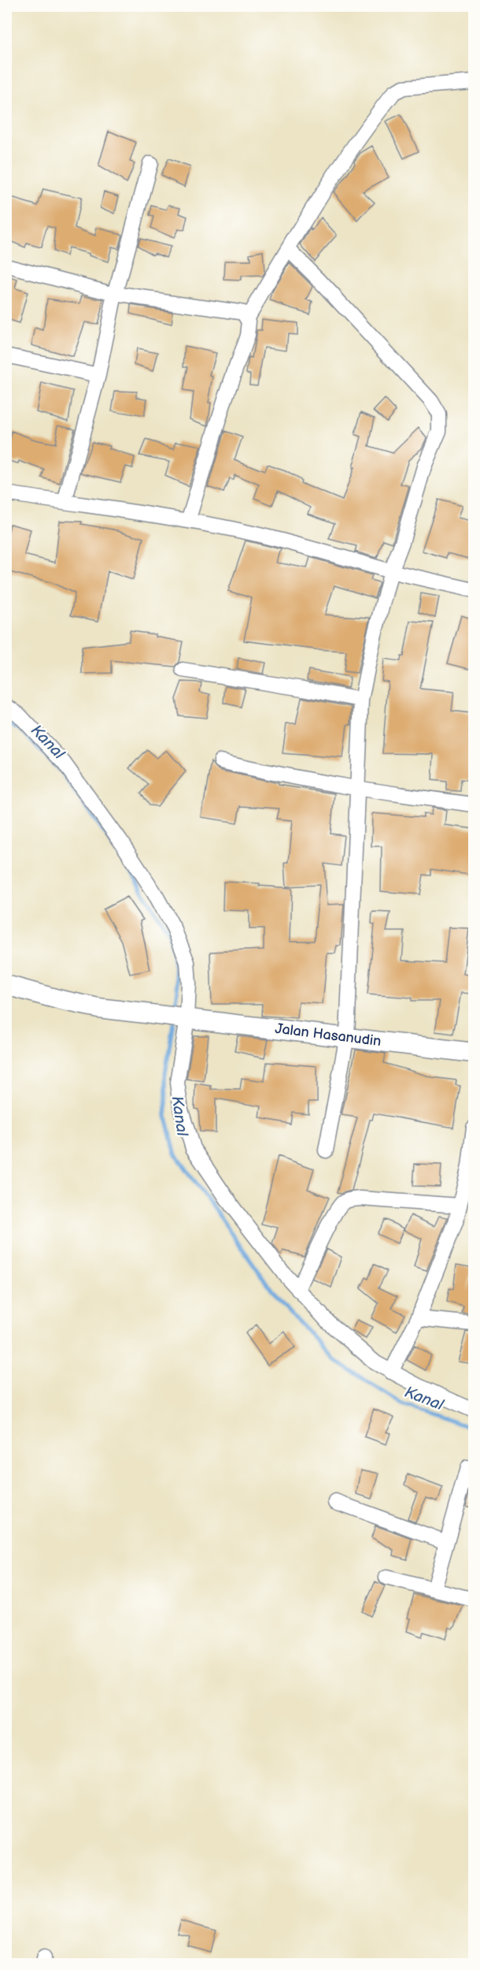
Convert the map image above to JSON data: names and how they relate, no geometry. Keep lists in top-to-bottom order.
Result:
{
  "streets": {
    "main road": ["Jalan Hasanudin"]
  },
  "water": ["Kanal"]
}
